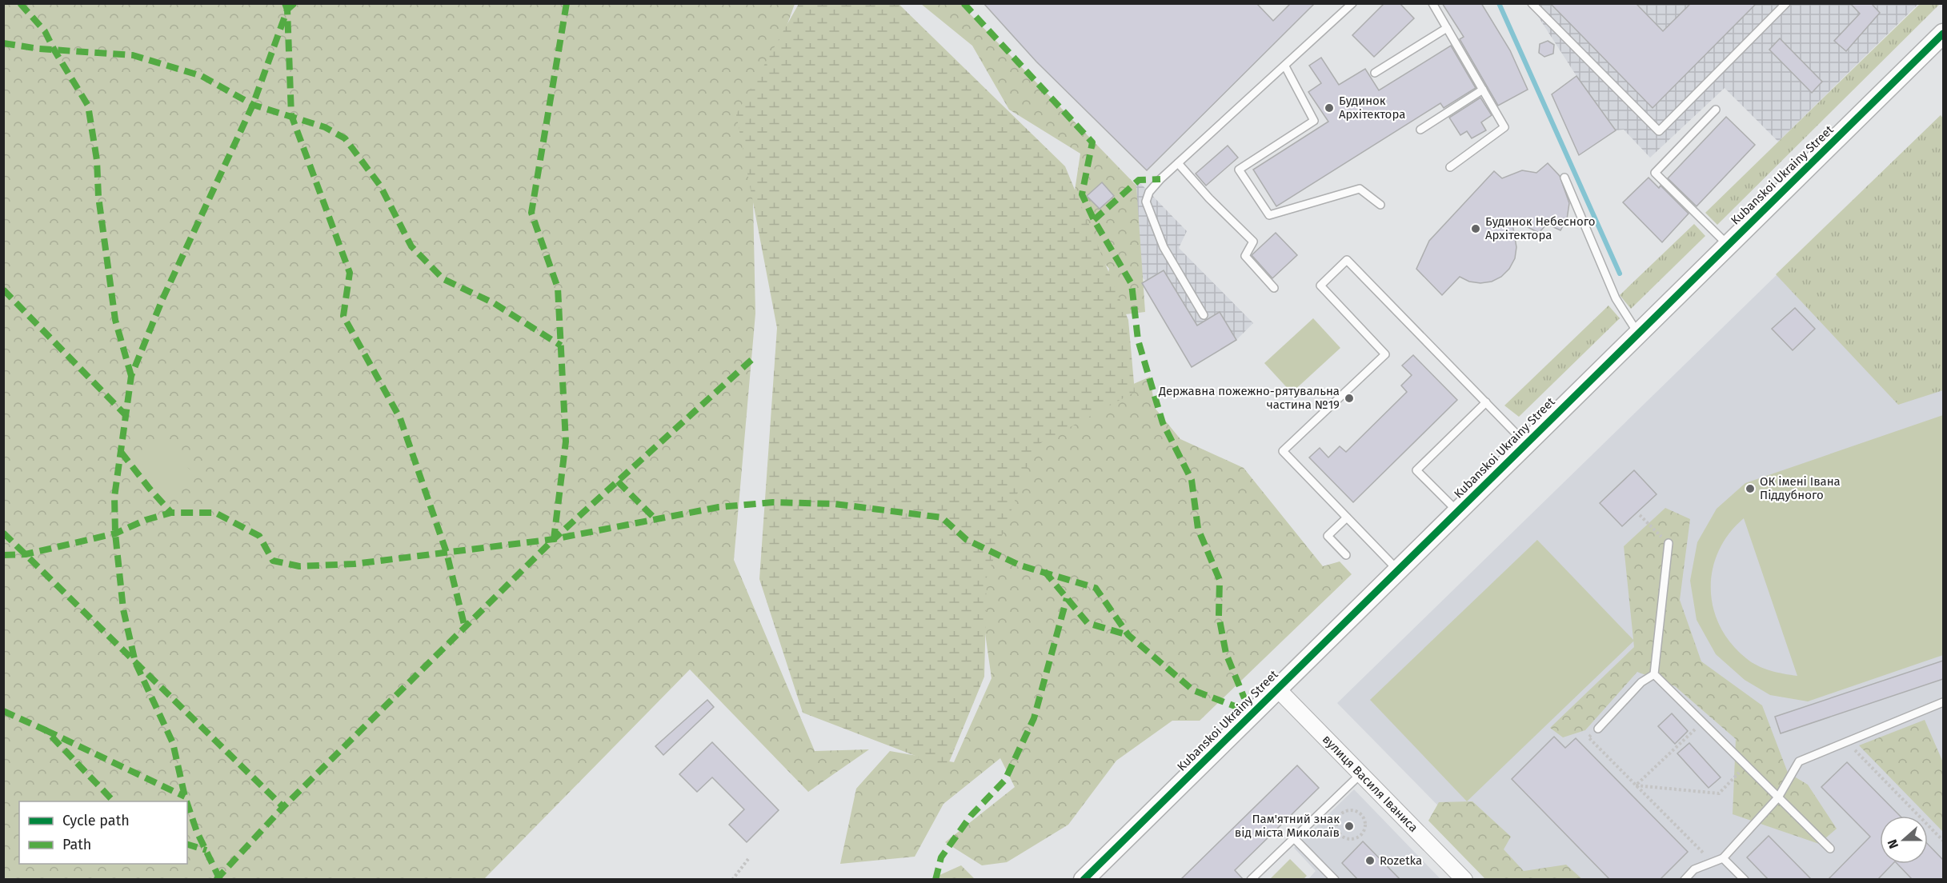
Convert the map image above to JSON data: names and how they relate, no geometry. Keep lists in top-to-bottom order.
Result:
{
  "streets": {
    "street": ["Kubanskoi Ukrainy Street", "вулиця Василя Іваниса"]
  },
  "crossings": [
    ["Kubanskoi Ukrainy Street", "вулиця Василя Іваниса"]
  ],
  "places": [
    "Будинок Архітектора",
    "Будинок Небесного Архітектора",
    "Державна пожежно-рятувальна частина №19",
    "ОК імені Івана Піддубного",
    "Пам'ятний знак від міста Миколаїв",
    "Rozetka"
  ],
  "legend": ["Cycle path", "Path"],
  "north": "left"
}
